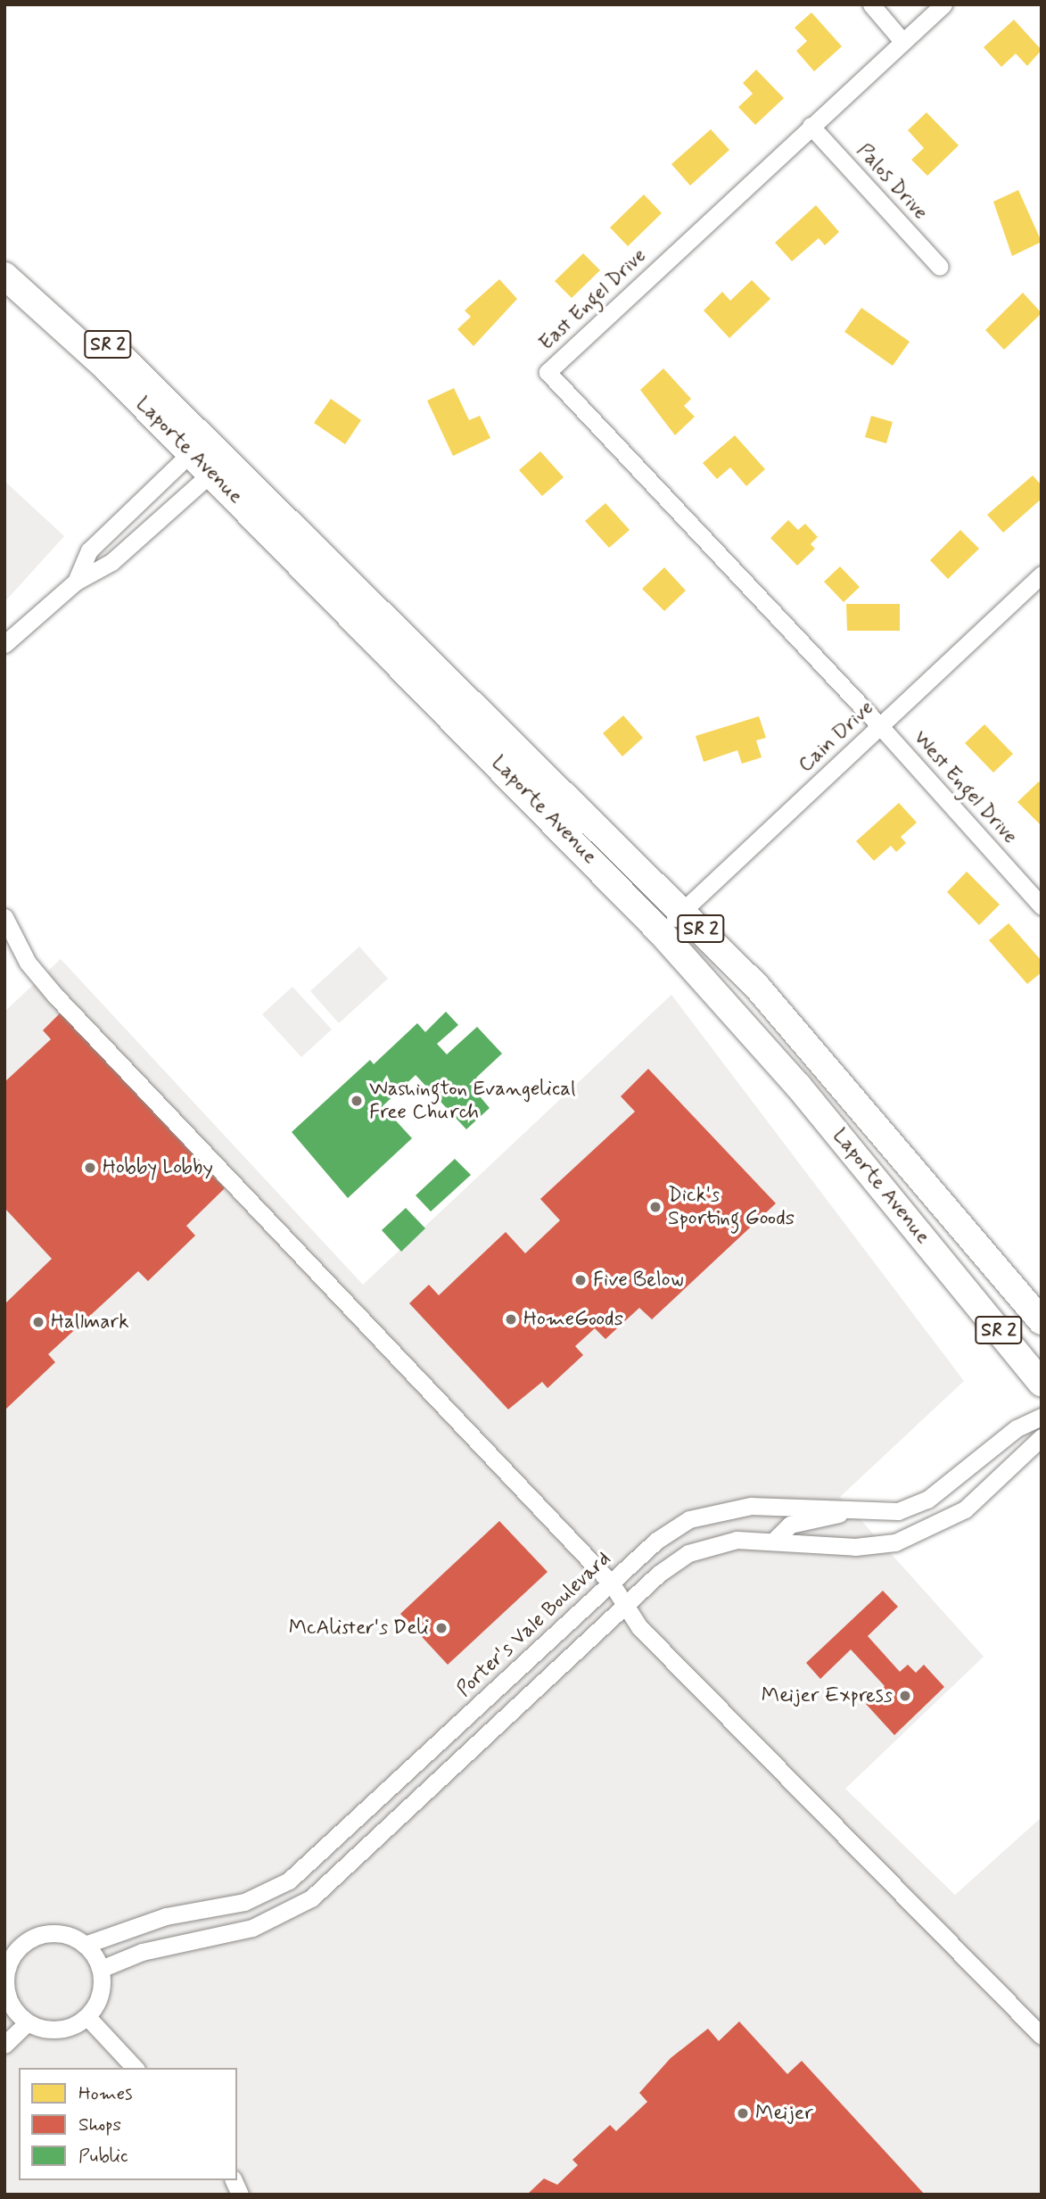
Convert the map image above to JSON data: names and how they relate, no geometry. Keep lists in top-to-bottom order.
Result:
{
  "streets": {
    "main road": ["SR 2", "Laporte Avenue"],
    "street": [
      "Palos Drive",
      "East Engel Drive",
      "Cain Drive",
      "West Engel Drive",
      "Porter's Vale Boulevard"
    ]
  },
  "crossings": [
    ["Palos Drive", "East Engel Drive"],
    ["East Engel Drive", "Cain Drive"],
    ["East Engel Drive", "West Engel Drive"],
    ["Laporte Avenue", "Cain Drive"],
    ["Cain Drive", "West Engel Drive"]
  ],
  "places": [
    "Washington Evangelical Free Church",
    "Hobby Lobby",
    "Dick's Sporting Goods",
    "Five Below",
    "HomeGoods",
    "Hallmark",
    "McAlister's Deli",
    "Meijer Express",
    "Meijer"
  ],
  "legend": ["Homes", "Shops", "Public"]
}
